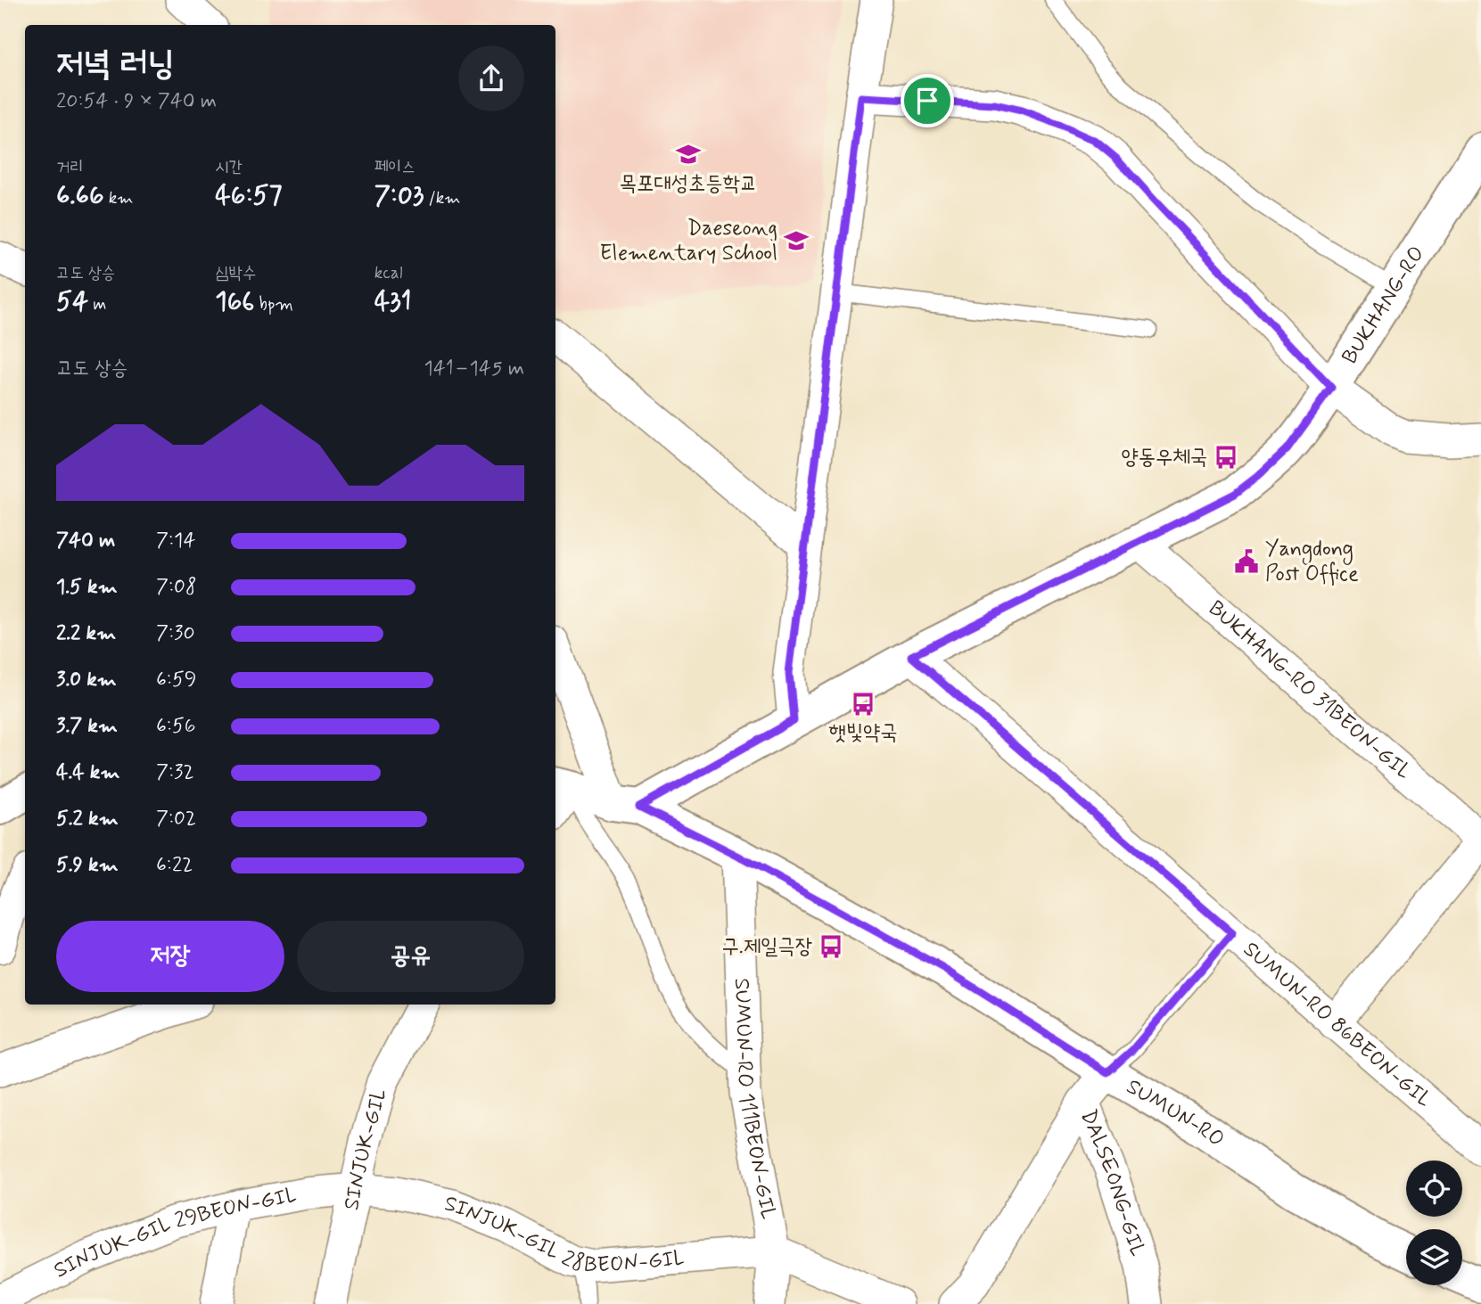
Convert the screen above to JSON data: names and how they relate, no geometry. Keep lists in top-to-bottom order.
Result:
{
  "streets": {
    "street": [
      "BUKHANG-RO",
      "BUKHANG-RO 31BEON-GIL",
      "SUMUN-RO 86BEON-GIL",
      "SUMUN-RO 111BEON-GIL",
      "SUMUN-RO",
      "SINJUK-GIL",
      "DALSEONG-GIL",
      "SINJUK-GIL 28BEON-GIL",
      "SINJUK-GIL 29BEON-GIL"
    ]
  },
  "crossings": [
    ["BUKHANG-RO", "BUKHANG-RO 31BEON-GIL"],
    ["BUKHANG-RO", "SUMUN-RO 86BEON-GIL"],
    ["BUKHANG-RO", "SUMUN-RO"],
    ["SUMUN-RO 111BEON-GIL", "SUMUN-RO"],
    ["SUMUN-RO 111BEON-GIL", "SINJUK-GIL 28BEON-GIL"],
    ["SUMUN-RO", "DALSEONG-GIL"],
    ["SINJUK-GIL", "SINJUK-GIL 28BEON-GIL"],
    ["SINJUK-GIL", "SINJUK-GIL 29BEON-GIL"],
    ["SINJUK-GIL 28BEON-GIL", "SINJUK-GIL 29BEON-GIL"]
  ],
  "places": {
    "school or university": ["목포대성초등학교", "Daeseong Elementary School"],
    "bus stop": ["양동우체국", "햇빛약국", "구.제일극장"],
    "public building": ["Yangdong Post Office"]
  },
  "page": {
    "heading": ["저녁 러닝", "20:54 · 9 × 740 m"],
    "stats": [
      ["거리", "6.66 km"],
      ["시간", "46:57"],
      ["페이스", "7:03 /km"],
      ["고도 상승", "54 m"],
      ["심박수", "166 bpm"],
      ["kcal", "431"]
    ],
    "chart": ["고도 상승", "141–145 m"],
    "list": [
      {
        "name": "740 m",
        "note": "7:14"
      },
      {
        "name": "1.5 km",
        "note": "7:08"
      },
      {
        "name": "2.2 km",
        "note": "7:30"
      },
      {
        "name": "3.0 km",
        "note": "6:59"
      },
      {
        "name": "3.7 km",
        "note": "6:56"
      },
      {
        "name": "4.4 km",
        "note": "7:32"
      },
      {
        "name": "5.2 km",
        "note": "7:02"
      },
      {
        "name": "5.9 km",
        "note": "6:22"
      }
    ],
    "buttons": ["저장", "공유"]
  }
}
